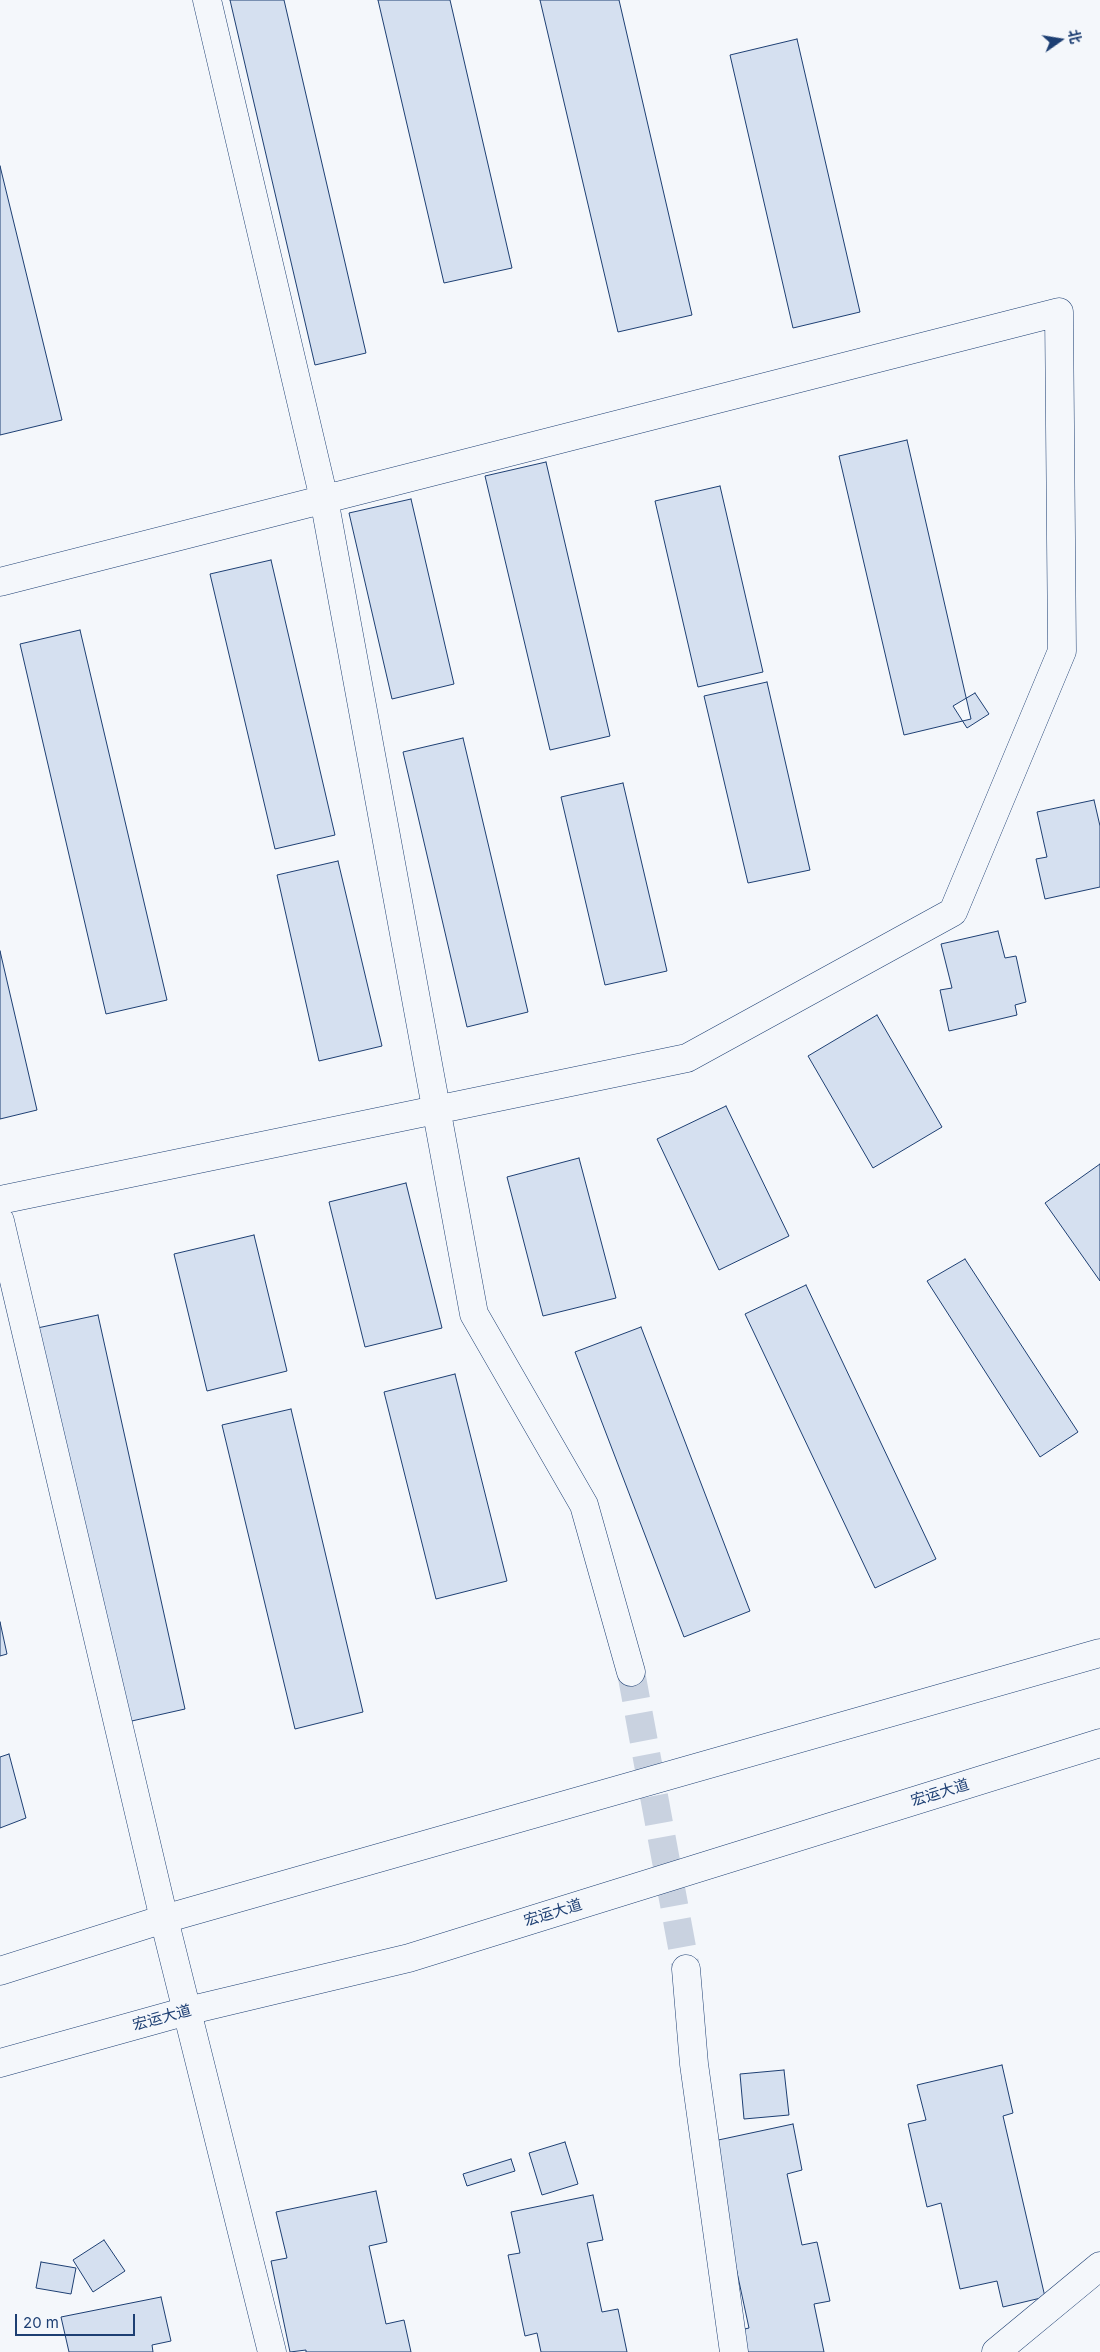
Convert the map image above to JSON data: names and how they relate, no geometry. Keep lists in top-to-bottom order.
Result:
{
  "streets": {
    "street": ["宏运大道"]
  },
  "scale_bar": "20 m",
  "north": "right"
}
